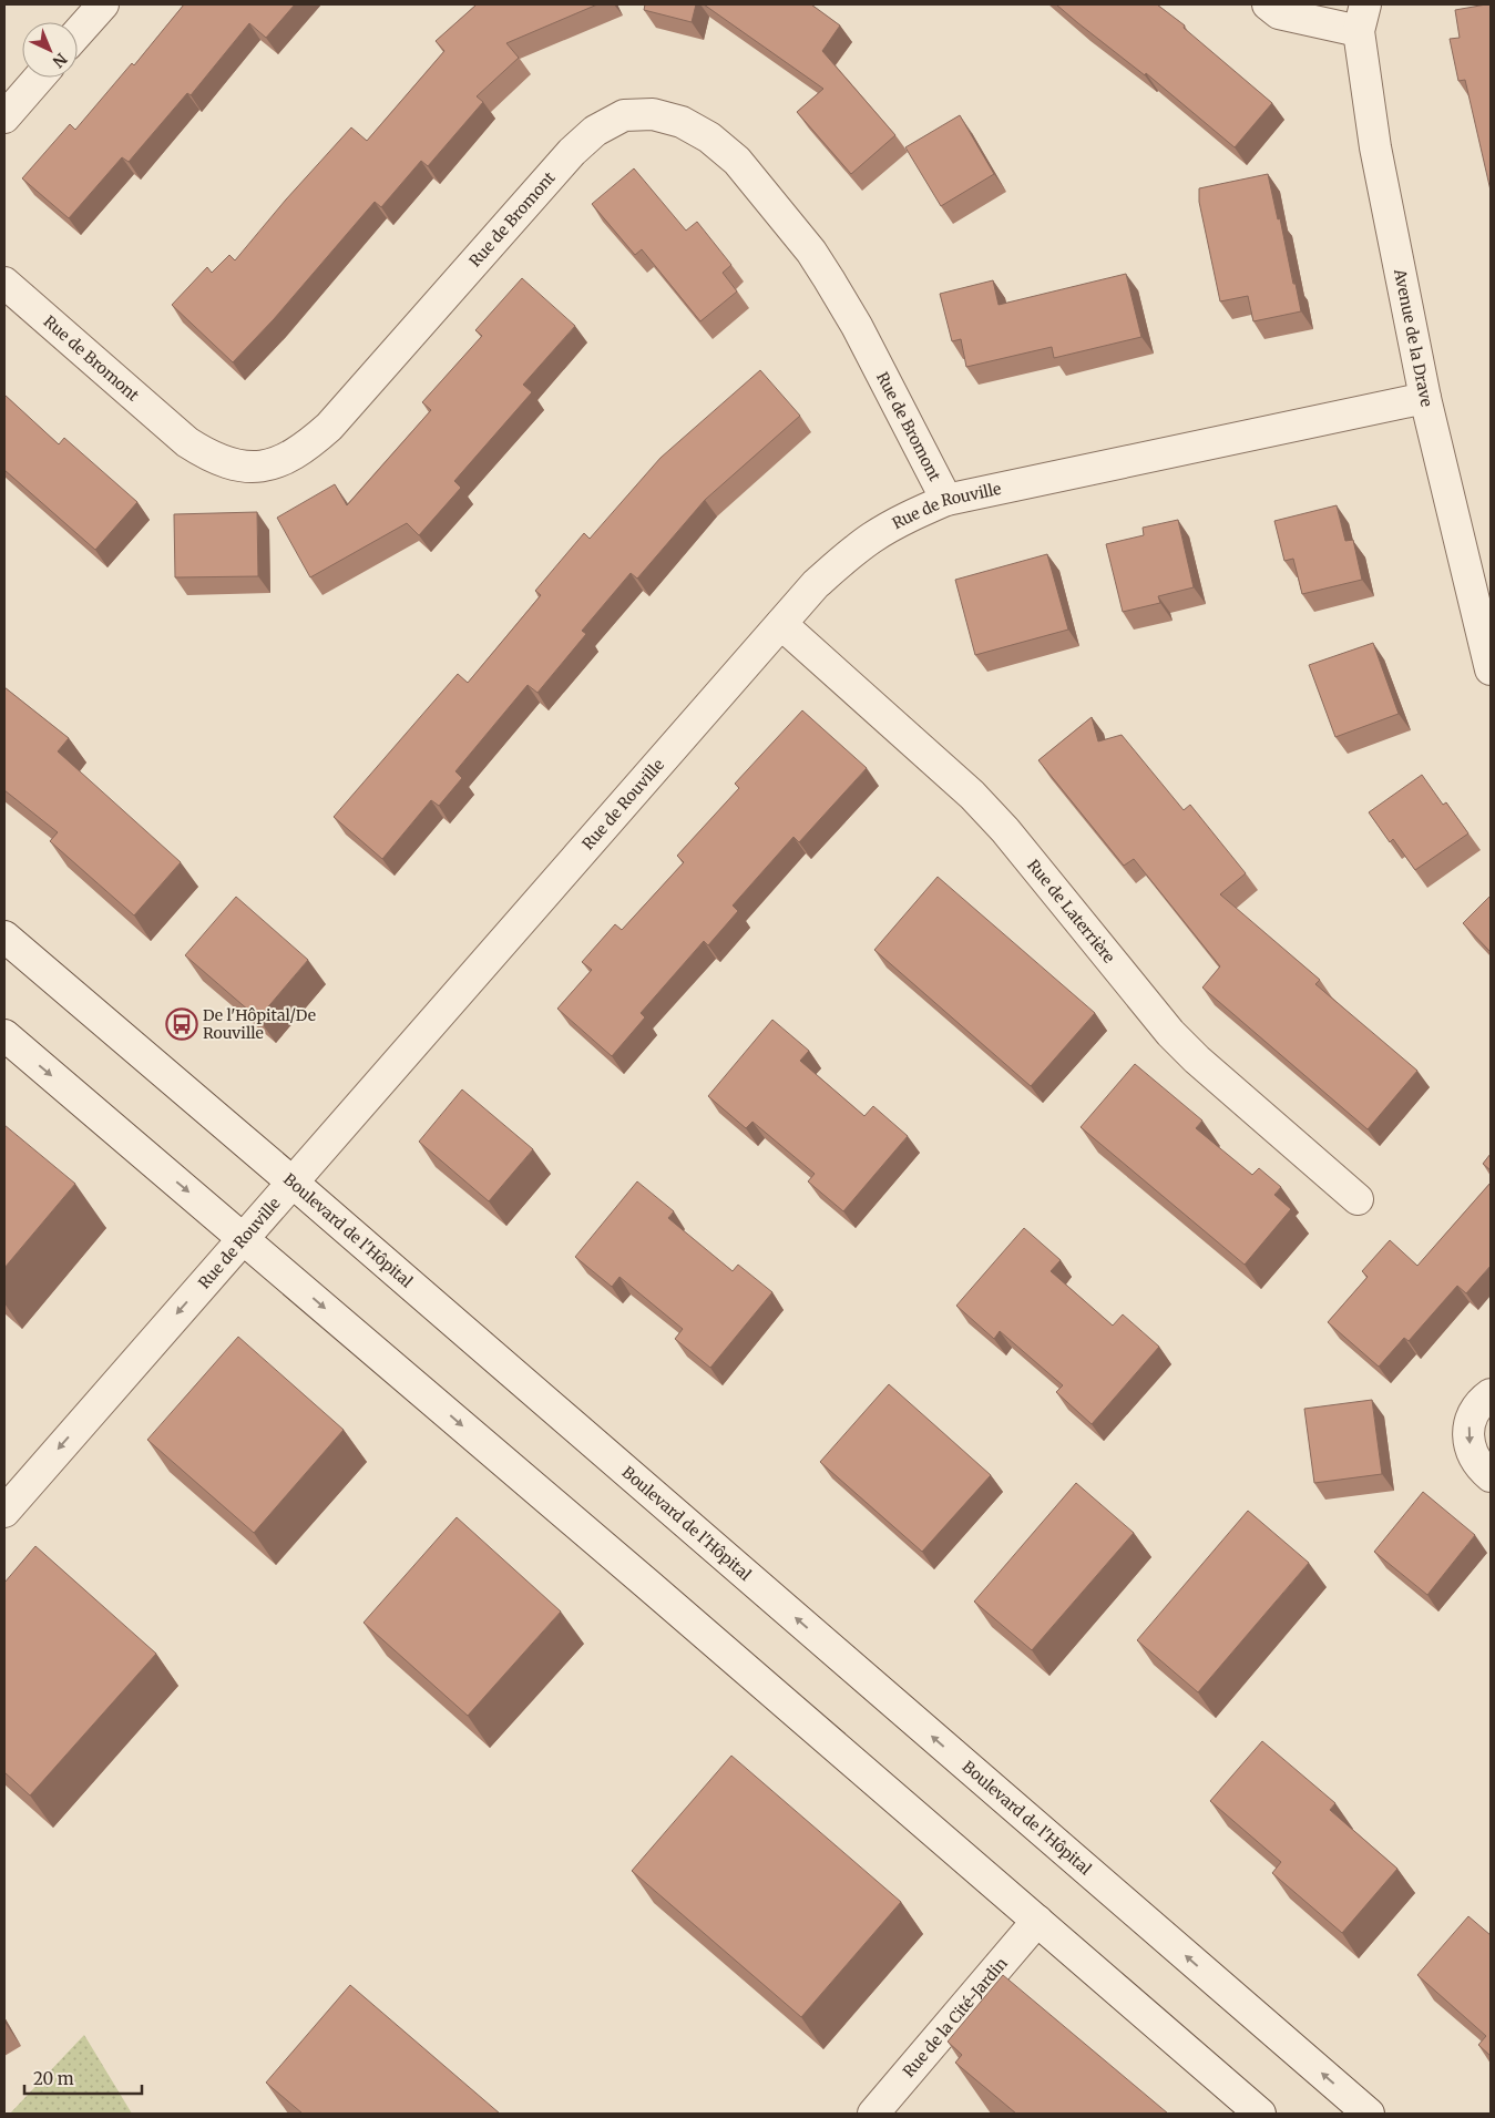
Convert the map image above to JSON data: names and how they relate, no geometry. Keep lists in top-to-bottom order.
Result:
{
  "streets": {
    "street": [
      "Rue de Bromont",
      "Avenue de la Drave",
      "Rue de Rouville",
      "Rue de Laterrière",
      "Boulevard de l'Hôpital",
      "Rue de la Cité-Jardin"
    ]
  },
  "crossings": [
    ["Rue de Bromont", "Rue de Rouville"],
    ["Avenue de la Drave", "Rue de Rouville"],
    ["Rue de Rouville", "Rue de Laterrière"],
    ["Rue de Rouville", "Boulevard de l'Hôpital"]
  ],
  "places": {
    "bus stop": ["De l'Hôpital/De Rouville"]
  },
  "scale_bar": "20 m",
  "north": "bottom right"
}
